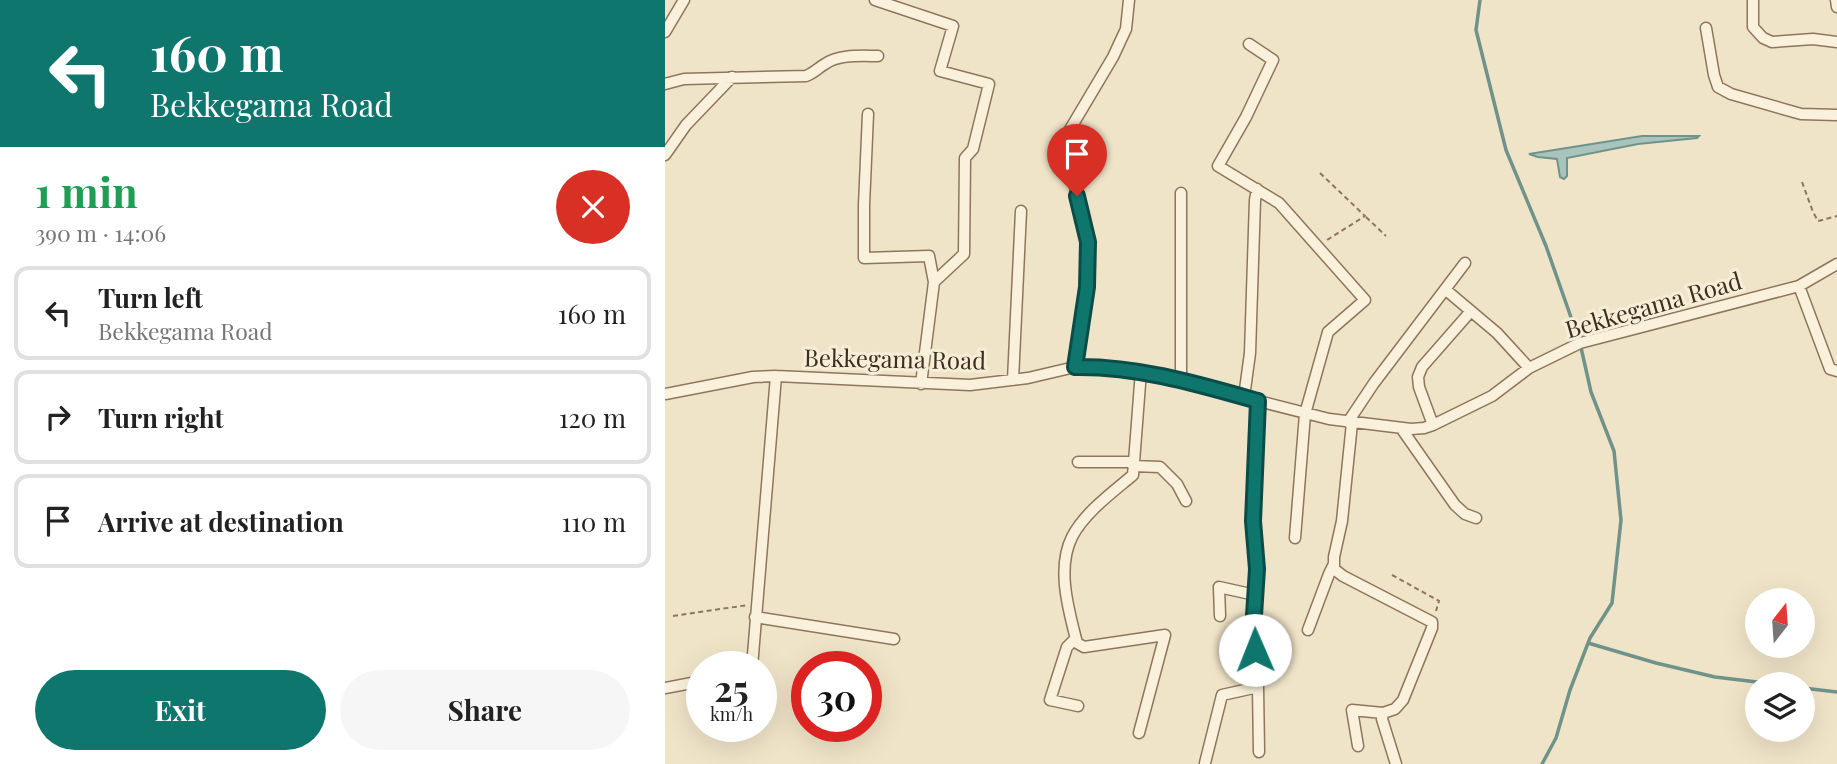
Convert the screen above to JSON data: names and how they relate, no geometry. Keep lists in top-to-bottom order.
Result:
{
  "streets": {
    "street": ["Bekkegama Road"]
  },
  "north": "top",
  "page": {
    "turn": ["160 m", "Bekkegama Road"],
    "heading": ["1 min", "390 m · 14:06"],
    "list": [
      {
        "name": "Turn left",
        "note": "Bekkegama Road",
        "value": "160 m"
      },
      {
        "name": "Turn right",
        "value": "120 m"
      },
      {
        "name": "Arrive at destination",
        "value": "110 m"
      }
    ],
    "speed": "25 km/h",
    "limit": "30",
    "buttons": ["Exit", "Share"]
  }
}
